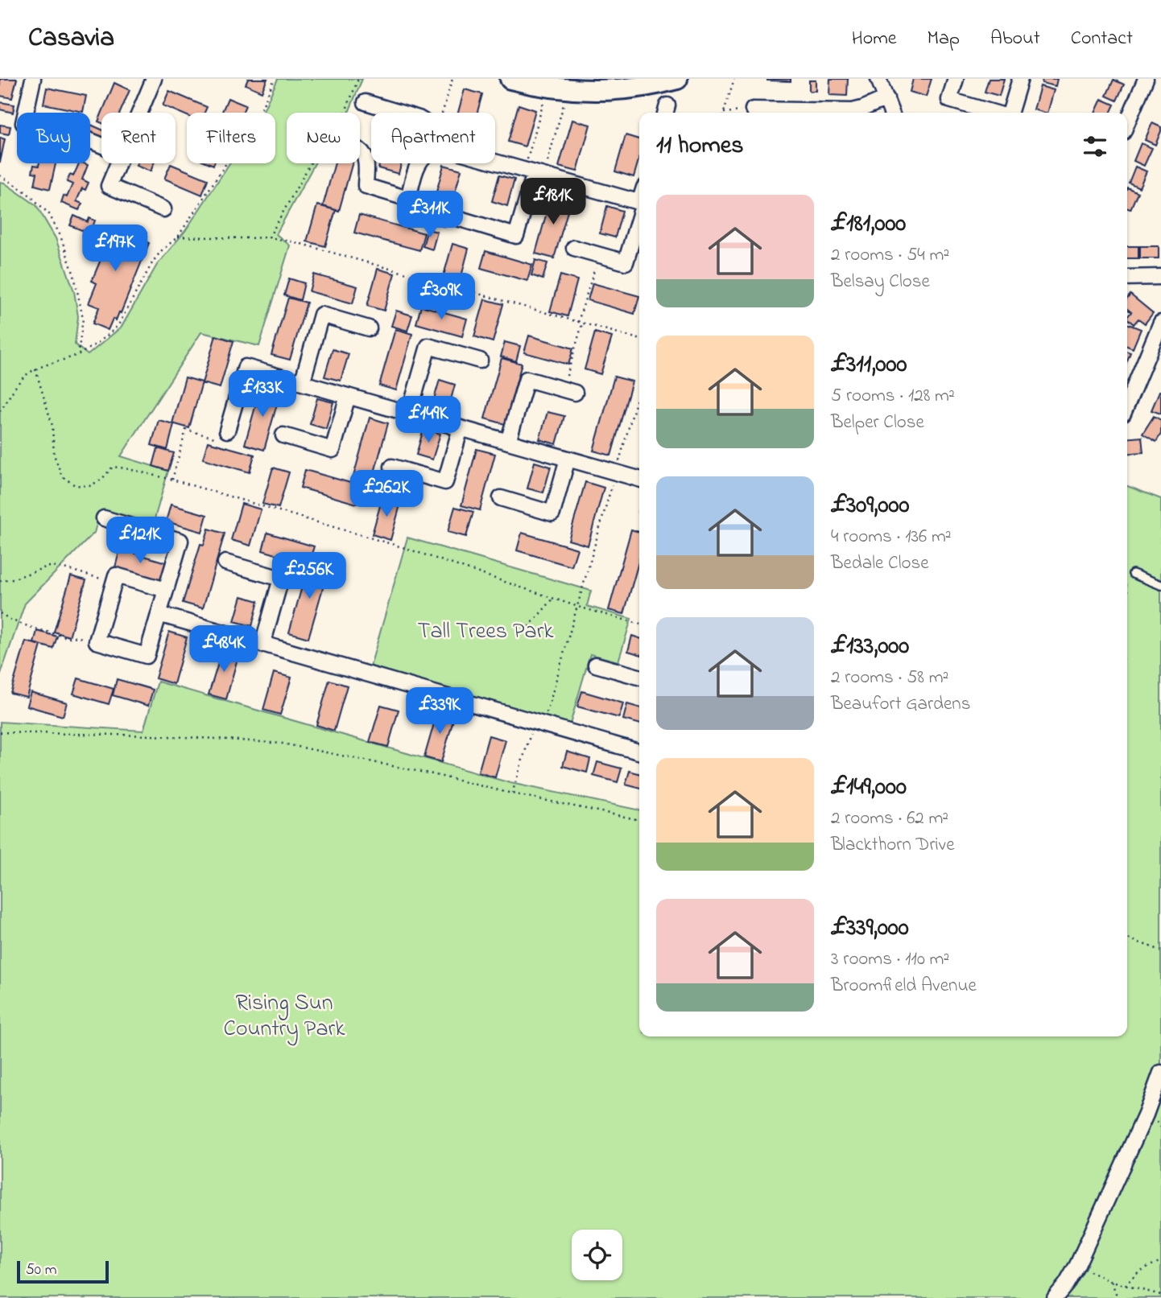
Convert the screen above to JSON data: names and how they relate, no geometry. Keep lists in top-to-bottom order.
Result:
{
  "parks": ["Tall Trees Park", "Rising Sun Country Park"],
  "scale_bar": "50 m",
  "page": {
    "header": "Casavia",
    "nav": [
      "Home",
      "Map",
      "About",
      "Contact"
    ],
    "chip": [
      "Buy",
      "Rent",
      "Filters",
      "New",
      "Apartment"
    ],
    "heading": "11 homes",
    "price": [
      "£181K",
      "£311K",
      "£197K",
      "£309K",
      "£133K",
      "£149K",
      "£262K",
      "£121K",
      "£256K",
      "£484K",
      "£339K"
    ],
    "list": [
      {
        "name": "£181,000",
        "note": "2 rooms · 54 m² · Belsay Close"
      },
      {
        "name": "£311,000",
        "note": "5 rooms · 128 m² · Belper Close"
      },
      {
        "name": "£309,000",
        "note": "4 rooms · 136 m² · Bedale Close"
      },
      {
        "name": "£133,000",
        "note": "2 rooms · 58 m² · Beaufort Gardens"
      },
      {
        "name": "£149,000",
        "note": "2 rooms · 62 m² · Blackthorn Drive"
      },
      {
        "name": "£339,000",
        "note": "3 rooms · 110 m² · Broomfield Avenue"
      }
    ],
    "scale": "50 m"
  }
}
